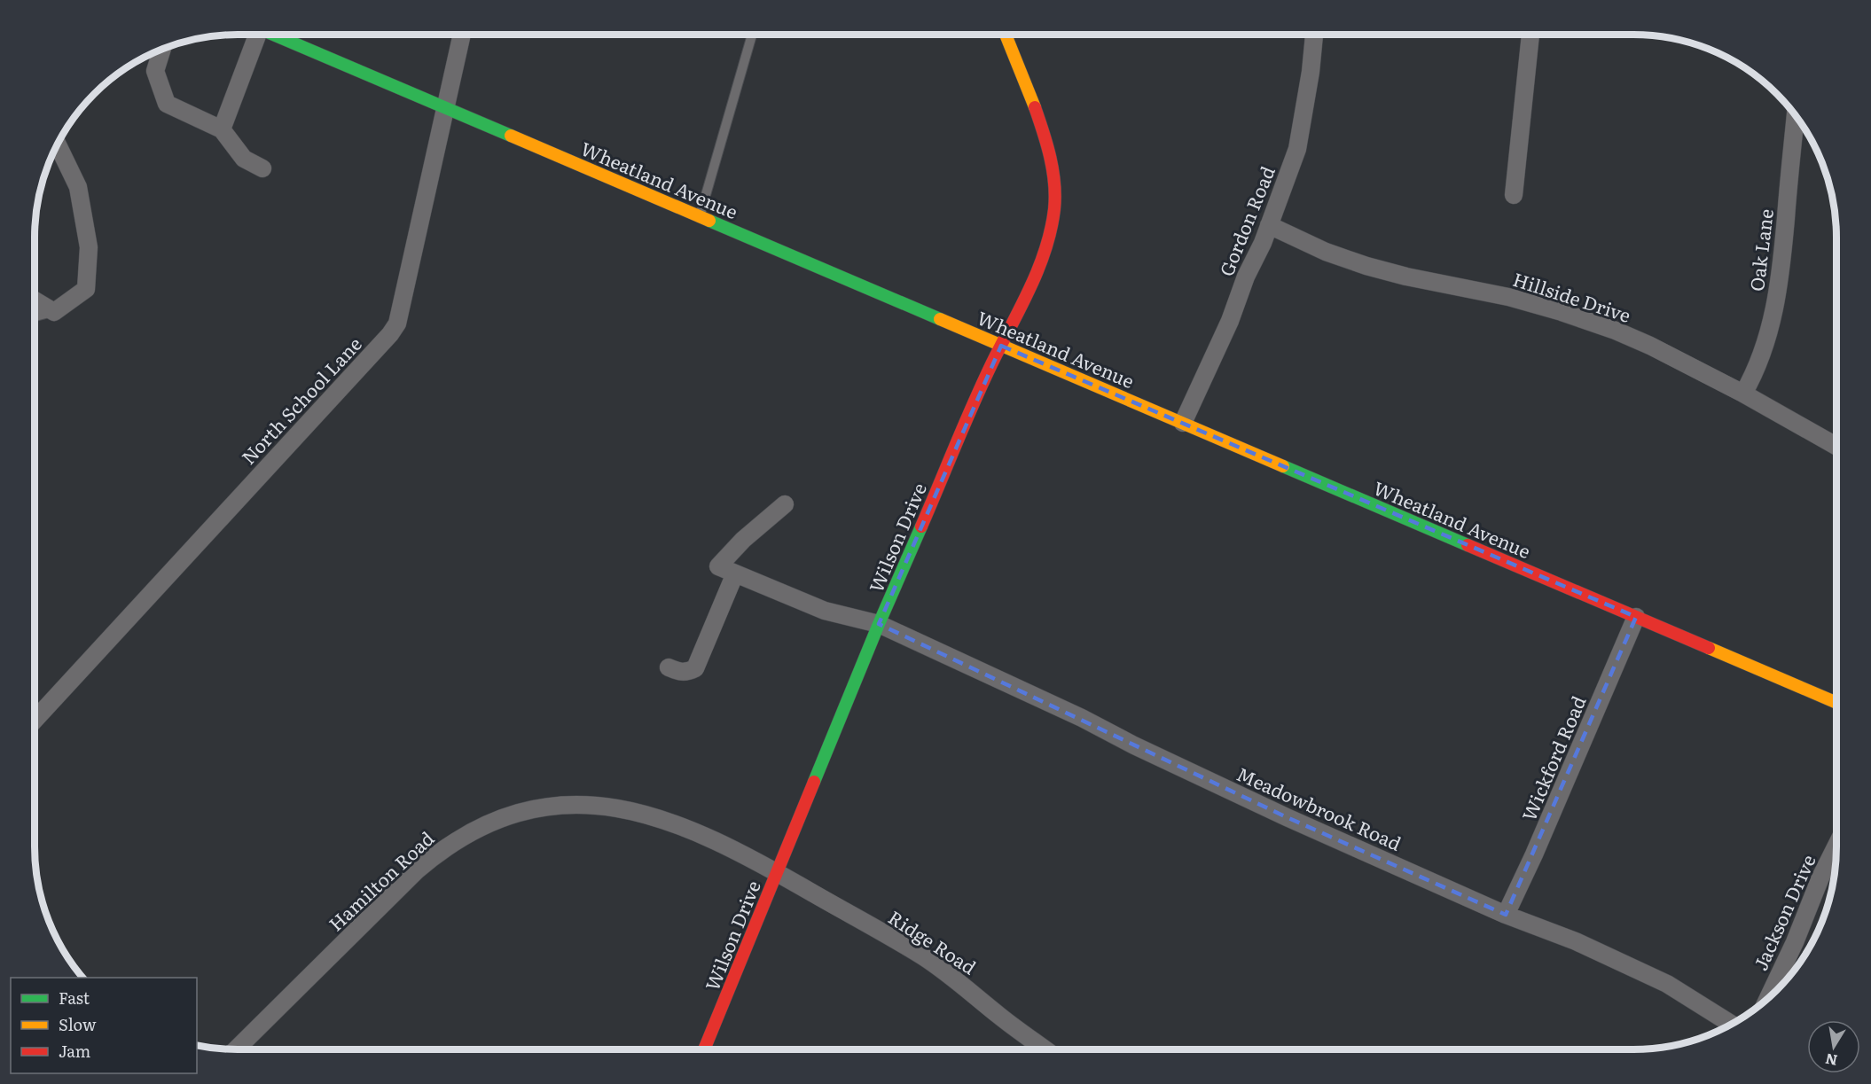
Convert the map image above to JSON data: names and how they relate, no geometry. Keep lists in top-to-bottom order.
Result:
{
  "streets": {
    "street": [
      "Wheatland Avenue",
      "Gordon Road",
      "Oak Lane",
      "Hillside Drive",
      "North School Lane",
      "Wilson Drive",
      "Wickford Road",
      "Meadowbrook Road",
      "Hamilton Road",
      "Jackson Drive",
      "Ridge Road"
    ]
  },
  "crossings": [
    ["Wheatland Avenue", "Gordon Road"],
    ["Wheatland Avenue", "North School Lane"],
    ["Wheatland Avenue", "Wilson Drive"],
    ["Wheatland Avenue", "Wickford Road"],
    ["Gordon Road", "Hillside Drive"],
    ["Oak Lane", "Hillside Drive"],
    ["Wilson Drive", "Meadowbrook Road"],
    ["Wilson Drive", "Hamilton Road"],
    ["Wilson Drive", "Ridge Road"],
    ["Wickford Road", "Meadowbrook Road"],
    ["Hamilton Road", "Ridge Road"]
  ],
  "legend": ["Fast", "Slow", "Jam"],
  "north": "bottom"
}
